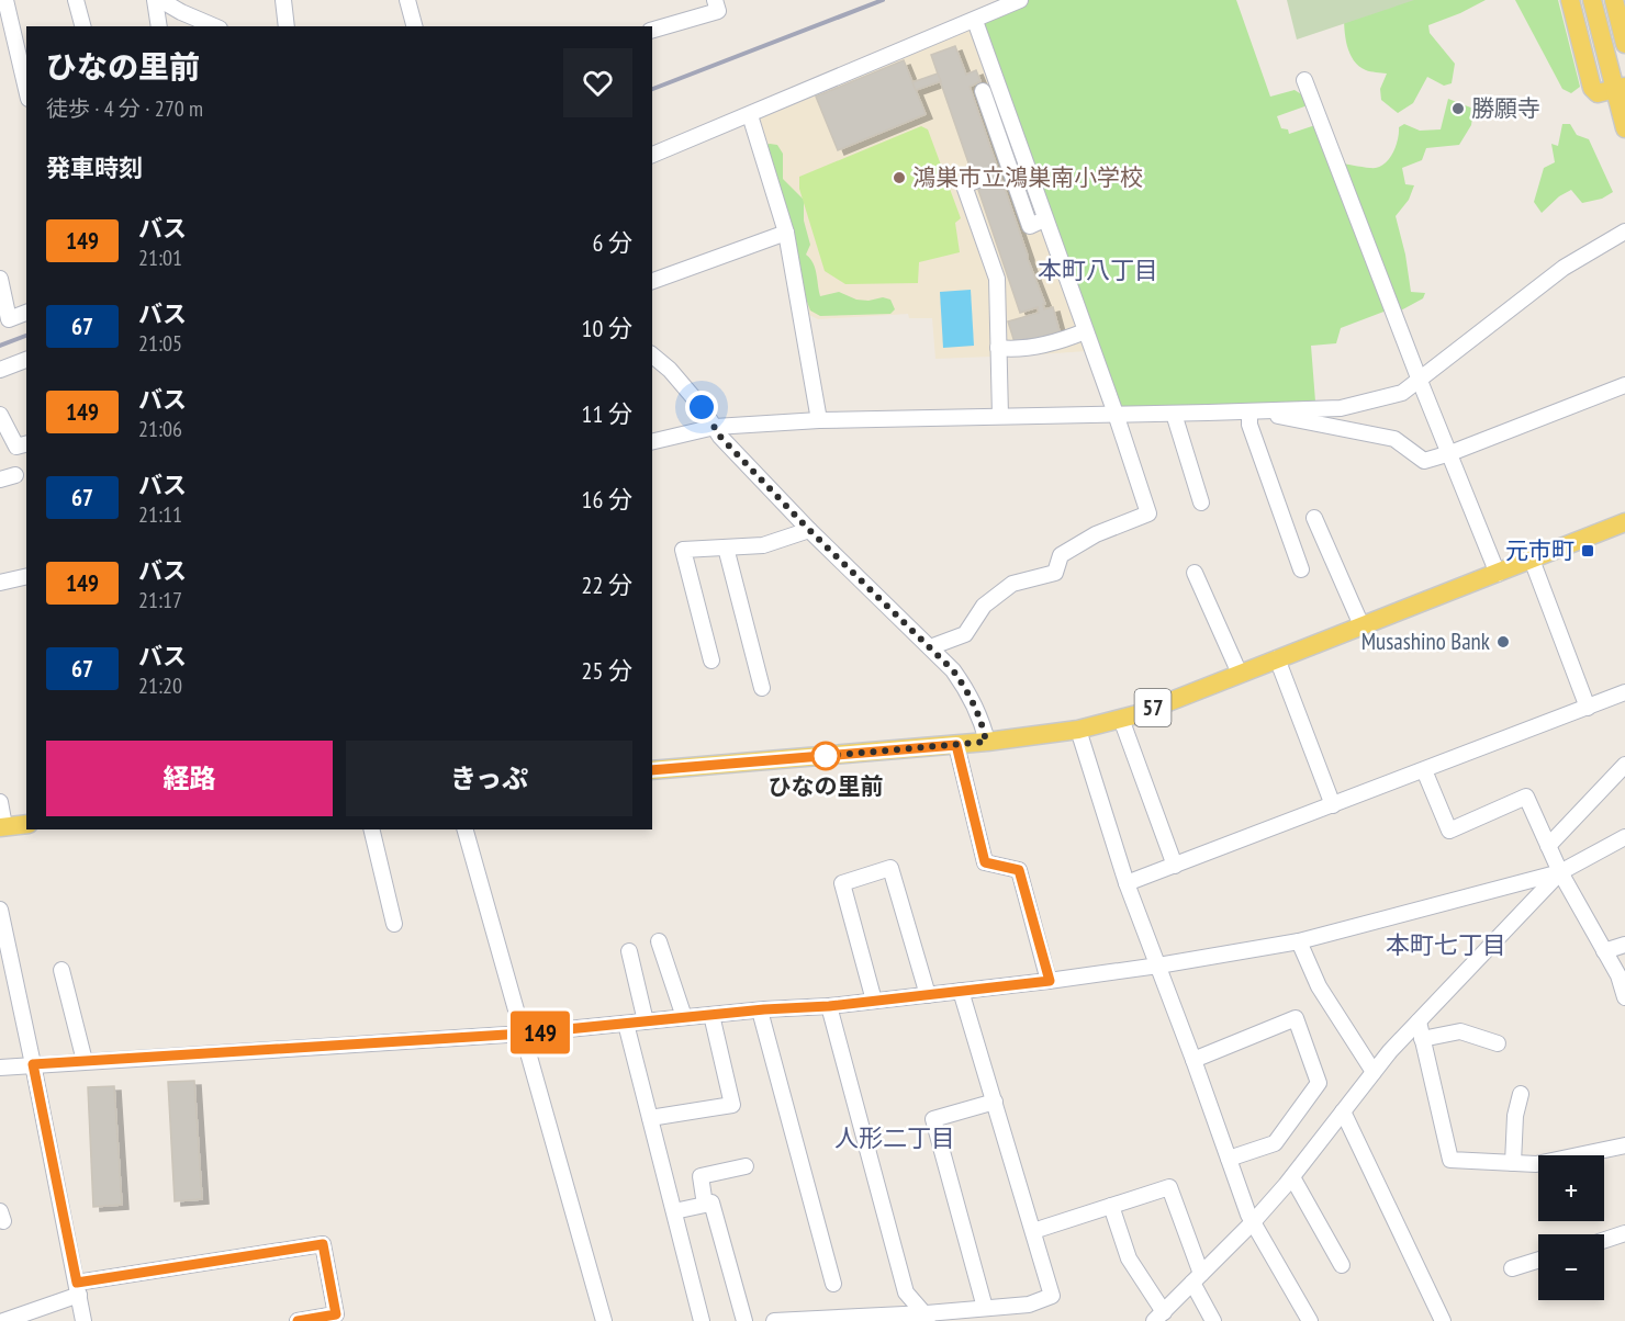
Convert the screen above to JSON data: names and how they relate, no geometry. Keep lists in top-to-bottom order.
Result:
{
  "streets": {
    "main road": ["57"]
  },
  "districts": ["本町八丁目", "本町七丁目", "人形二丁目"],
  "places": {
    "other": [
      "勝願寺",
      "鴻巣市立鴻巣南小学校",
      "Musashino Bank",
      "ひなの里前"
    ],
    "transit": ["元市町"]
  },
  "lines": ["bus line 149"],
  "page": {
    "on_map": "149",
    "heading": [
      ["ひなの里前", "徒歩 · 4 分 · 270 m"],
      "発車時刻"
    ],
    "list": [
      {
        "mark": "149",
        "name": "バス",
        "note": "21:01",
        "value": "6 分"
      },
      {
        "mark": "67",
        "name": "バス",
        "note": "21:05",
        "value": "10 分"
      },
      {
        "mark": "149",
        "name": "バス",
        "note": "21:06",
        "value": "11 分"
      },
      {
        "mark": "67",
        "name": "バス",
        "note": "21:11",
        "value": "16 分"
      },
      {
        "mark": "149",
        "name": "バス",
        "note": "21:17",
        "value": "22 分"
      },
      {
        "mark": "67",
        "name": "バス",
        "note": "21:20",
        "value": "25 分"
      }
    ],
    "buttons": ["経路", "きっぷ"],
    "map_buttons": ["+", "−"]
  }
}
